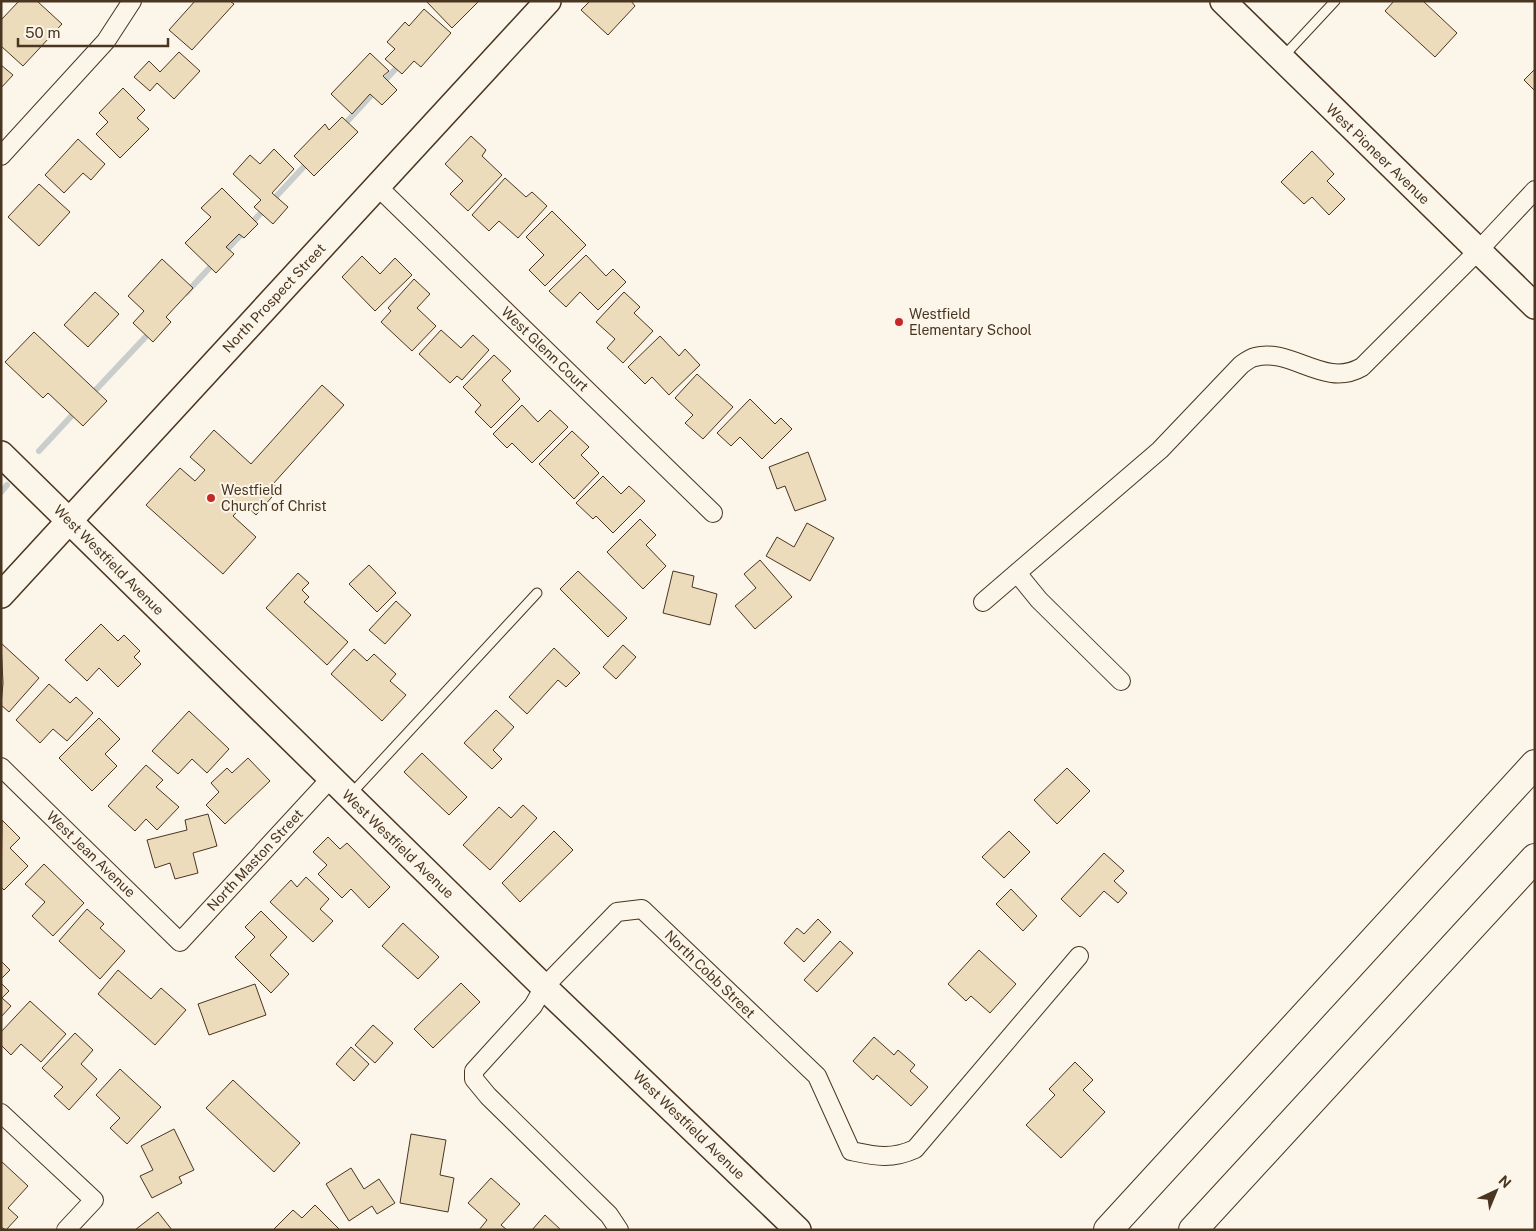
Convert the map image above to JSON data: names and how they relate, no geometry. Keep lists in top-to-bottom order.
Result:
{
  "streets": {
    "street": [
      "West Pioneer Avenue",
      "North Prospect Street",
      "West Glenn Court",
      "West Westfield Avenue",
      "West Jean Avenue",
      "North Maston Street",
      "North Cobb Street"
    ]
  },
  "crossings": [
    ["North Prospect Street", "West Glenn Court"],
    ["North Prospect Street", "West Westfield Avenue"],
    ["West Westfield Avenue", "North Maston Street"],
    ["West Westfield Avenue", "North Cobb Street"],
    ["West Jean Avenue", "North Maston Street"]
  ],
  "places": ["Westfield Elementary School", "Westfield Church of Christ"],
  "scale_bar": "50 m",
  "north": "top right"
}
